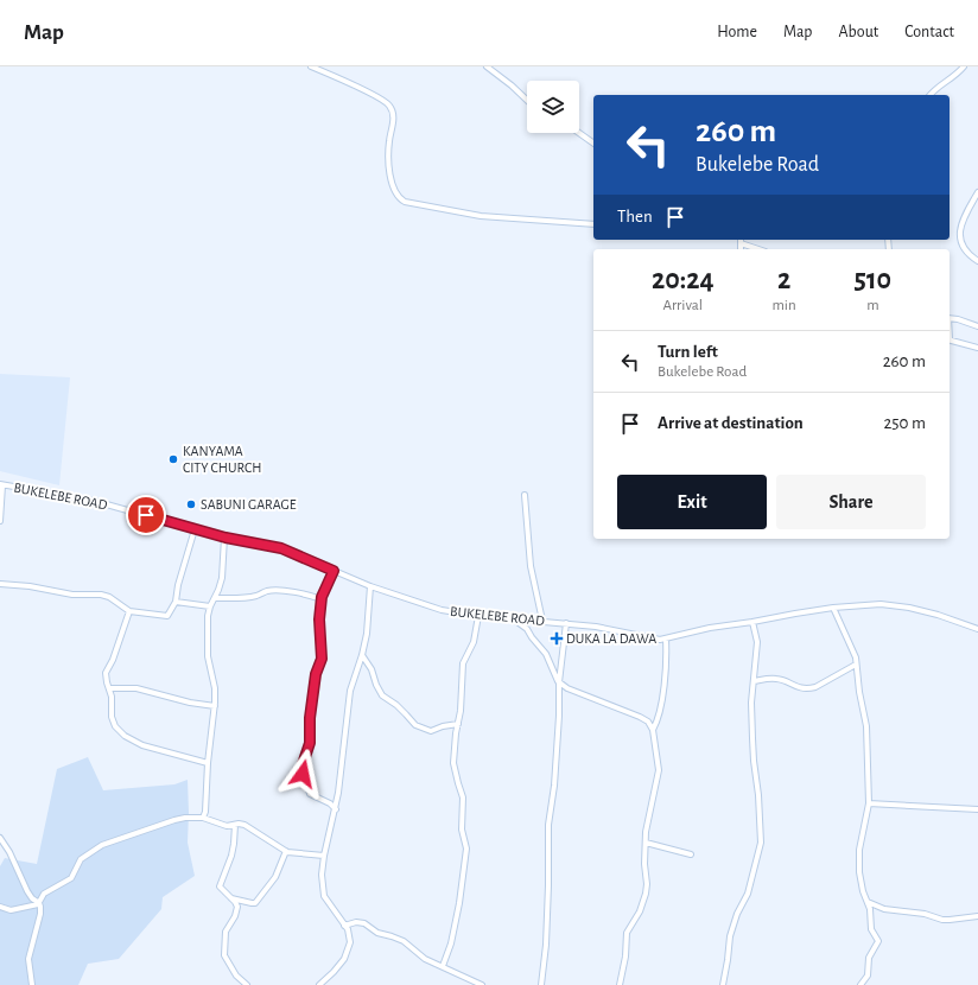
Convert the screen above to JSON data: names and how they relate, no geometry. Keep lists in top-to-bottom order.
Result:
{
  "streets": {
    "street": ["BUKELEBE ROAD"]
  },
  "places": {
    "other": ["KANYAMA CITY CHURCH", "SABUNI GARAGE"],
    "health": ["DUKA LA DAWA"]
  },
  "page": {
    "header": "Map",
    "nav": [
      "Home",
      "Map",
      "About",
      "Contact"
    ],
    "turn": ["260 m", "Bukelebe Road"],
    "then": "Then",
    "eta": [
      "20:24",
      "Arrival",
      "2",
      "min",
      "510",
      "m"
    ],
    "list": [
      {
        "name": "Turn left",
        "note": "Bukelebe Road",
        "value": "260 m"
      },
      {
        "name": "Arrive at destination",
        "value": "250 m"
      }
    ],
    "buttons": ["Exit", "Share"]
  }
}
